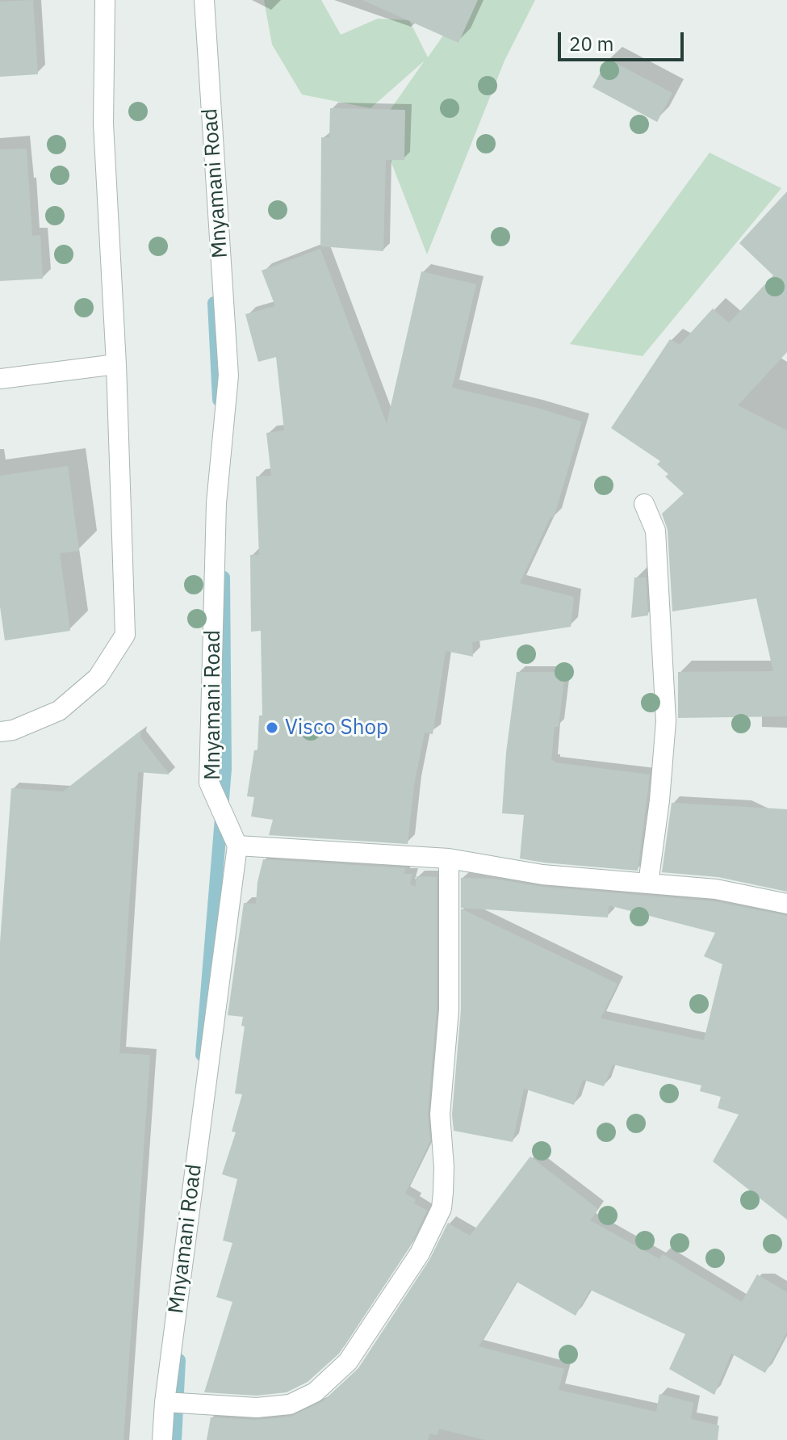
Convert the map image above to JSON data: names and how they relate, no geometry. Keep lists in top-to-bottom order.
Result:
{
  "streets": {
    "street": ["Mnyamani Road"]
  },
  "places": ["Visco Shop"],
  "scale_bar": "20 m"
}
